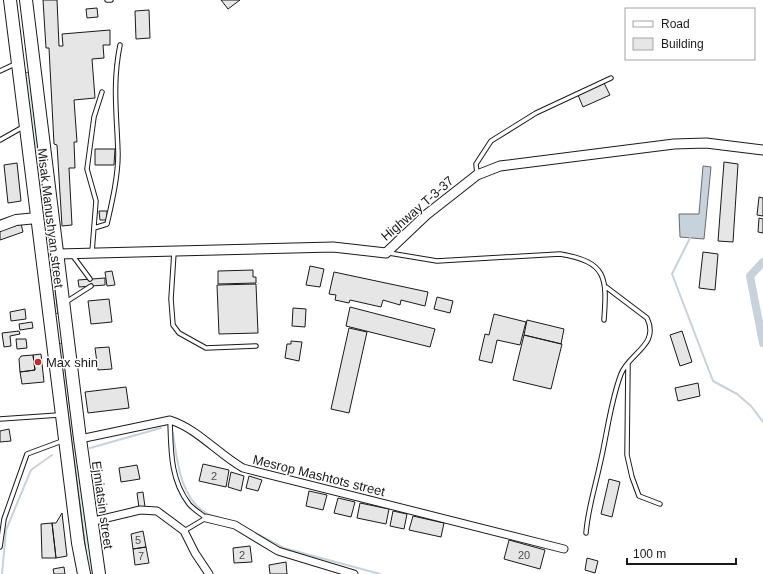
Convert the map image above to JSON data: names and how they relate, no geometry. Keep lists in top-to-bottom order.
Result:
{
  "streets": {
    "highway": ["Misak Manushyan street", "Ejmiatsin street"],
    "main road": ["Highway T-3-37"],
    "street": ["Mesrop Mashtots street"]
  },
  "crossings": [
    ["Highway T-3-37", "Misak Manushyan street"],
    ["Misak Manushyan street", "Ejmiatsin street"]
  ],
  "places": ["Max shin"],
  "house_numbers": [
    "2",
    "5",
    "2",
    "20",
    "7"
  ],
  "legend": ["Road", "Building"],
  "scale_bar": "100 m"
}
